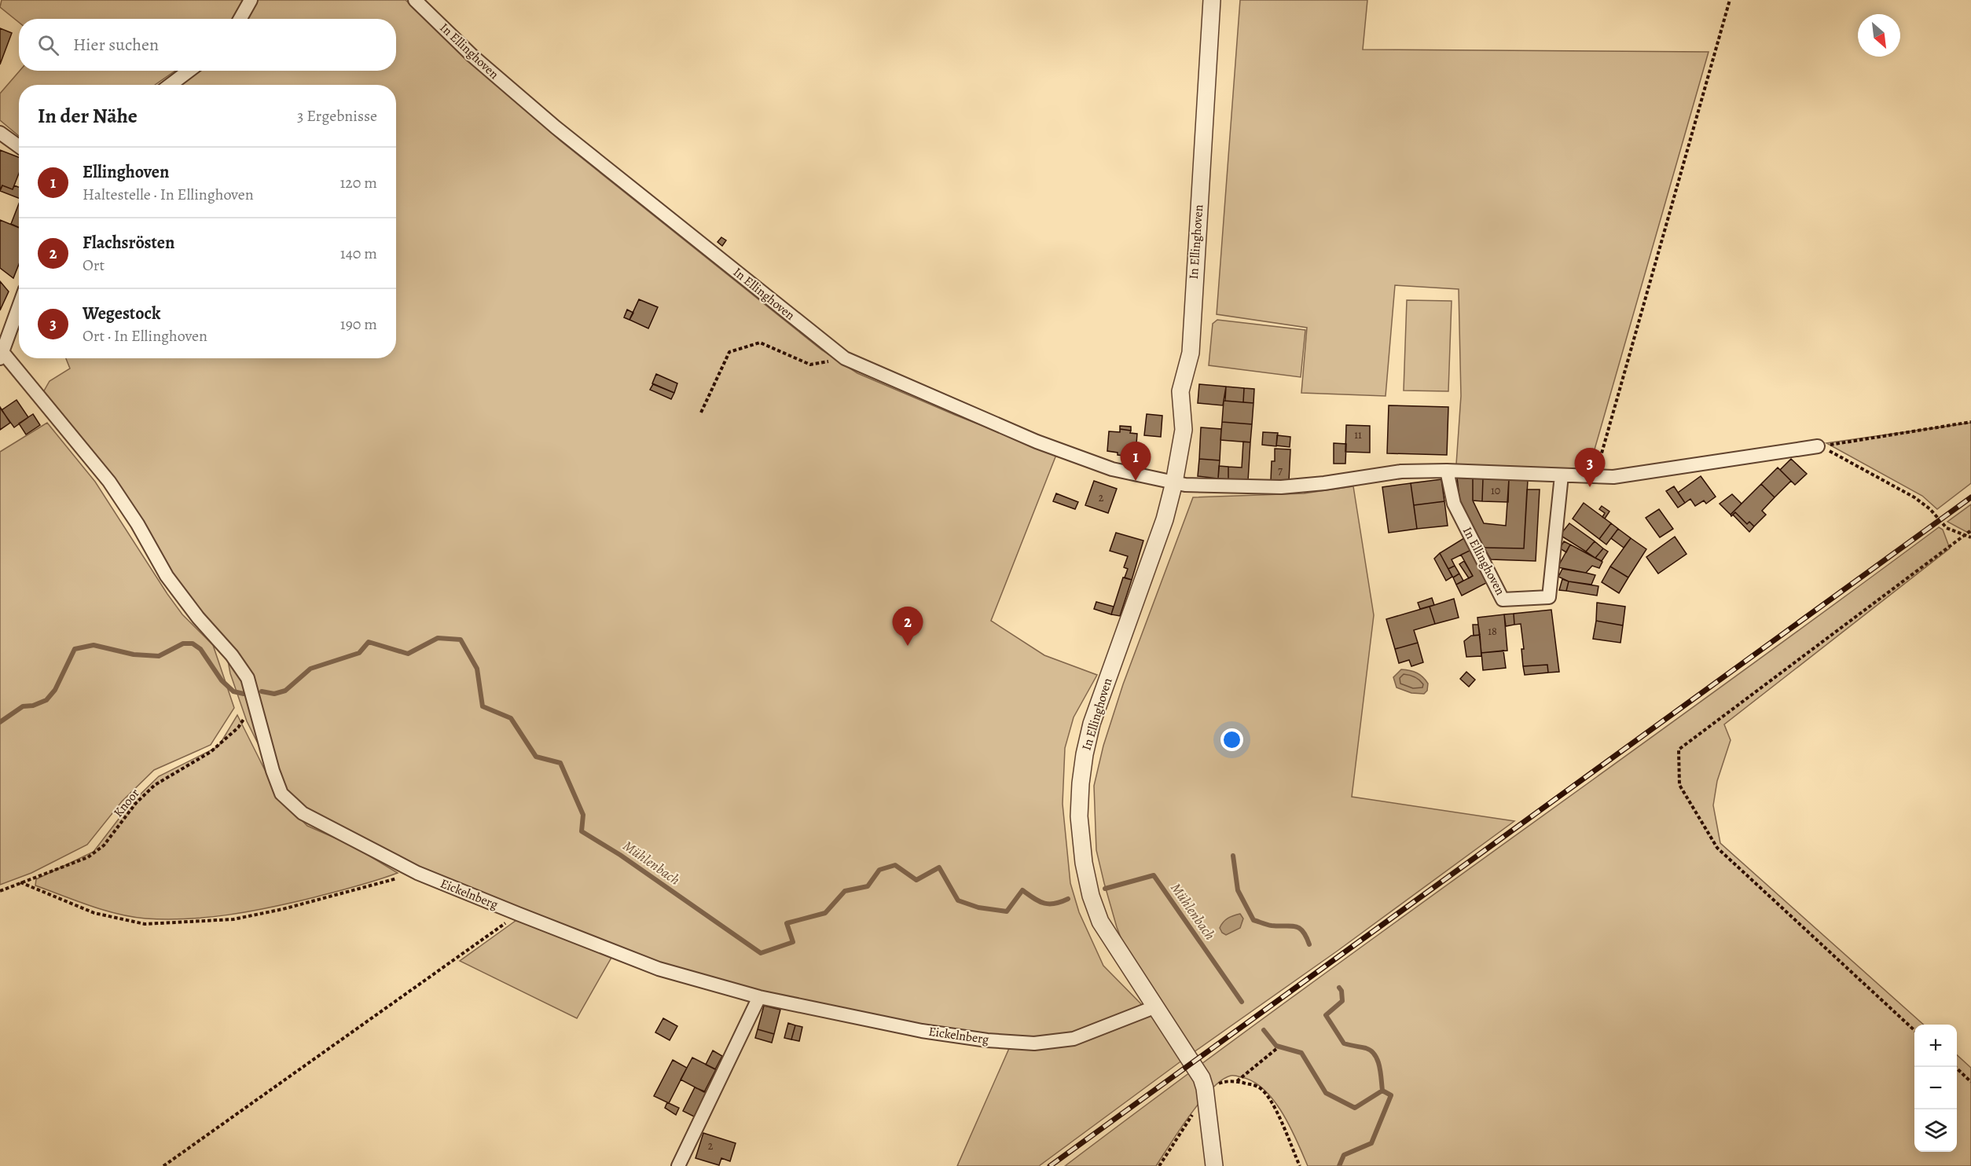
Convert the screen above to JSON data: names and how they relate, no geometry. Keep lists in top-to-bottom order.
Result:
{
  "streets": {
    "street": ["In Ellinghoven", "Eickelnberg"],
    "path": ["Knoor"]
  },
  "crossings": [
    ["In Ellinghoven", "Eickelnberg"],
    ["Knoor", "Eickelnberg"]
  ],
  "water": ["Mühlenbach"],
  "house_numbers": [
    "11",
    "7",
    "10",
    "2",
    "18",
    "2"
  ],
  "north": "bottom right",
  "page": {
    "search": "Hier suchen",
    "heading": ["In der Nähe", "3 Ergebnisse"],
    "list": [
      {
        "mark": "1",
        "name": "Ellinghoven",
        "note": "Haltestelle · In Ellinghoven",
        "value": "120 m"
      },
      {
        "mark": "2",
        "name": "Flachsrösten",
        "note": "Ort",
        "value": "140 m"
      },
      {
        "mark": "3",
        "name": "Wegestock",
        "note": "Ort · In Ellinghoven",
        "value": "190 m"
      }
    ],
    "pins": ["1", "3", "2"],
    "map_buttons": ["+", "−"]
  }
}
